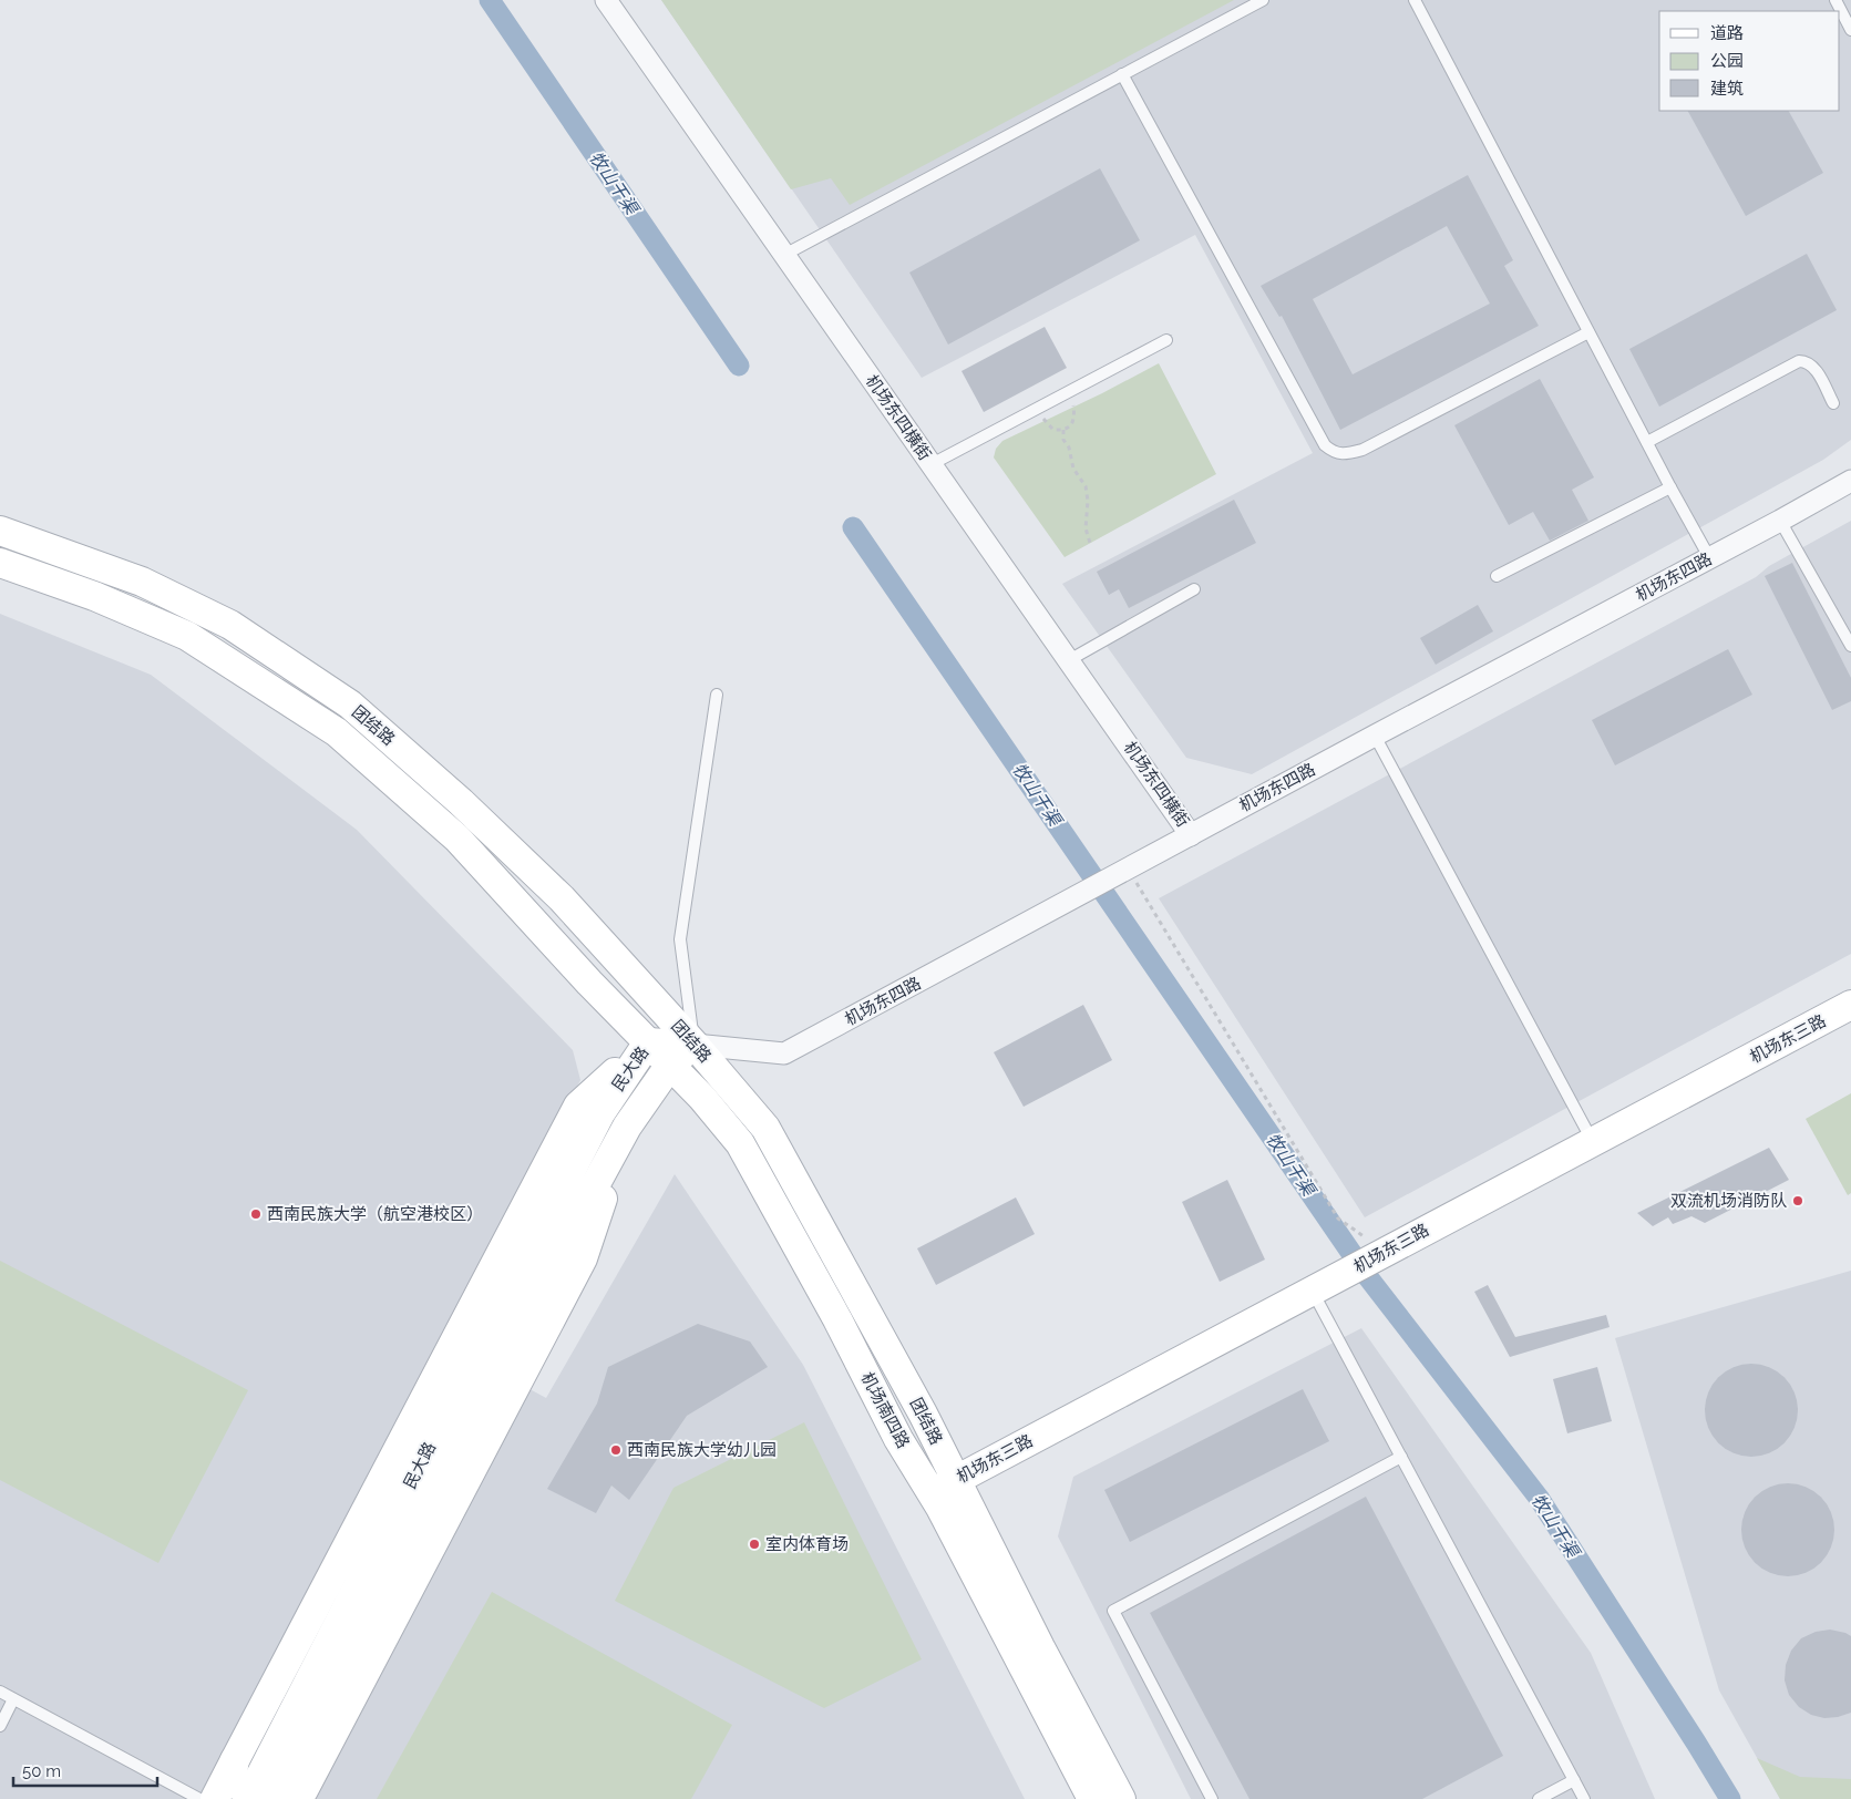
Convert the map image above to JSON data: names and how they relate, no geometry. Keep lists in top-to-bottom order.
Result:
{
  "streets": {
    "main road": [
      "团结路",
      "机场东三路",
      "民大路",
      "机场南四路"
    ],
    "street": ["机场东四横街", "机场东四路"]
  },
  "crossings": [
    ["机场东四横街", "机场东四路"],
    ["机场东四路", "团结路"],
    ["机场东四路", "民大路"],
    ["团结路", "机场东三路"],
    ["团结路", "民大路"],
    ["团结路", "机场南四路"],
    ["机场东三路", "机场南四路"],
    ["民大路", "机场南四路"]
  ],
  "water": ["牧山干渠"],
  "places": [
    "双流机场消防队",
    "西南民族大学（航空港校区）",
    "西南民族大学幼儿园",
    "室内体育场"
  ],
  "legend": ["道路", "公园", "建筑"],
  "scale_bar": "50 m"
}
